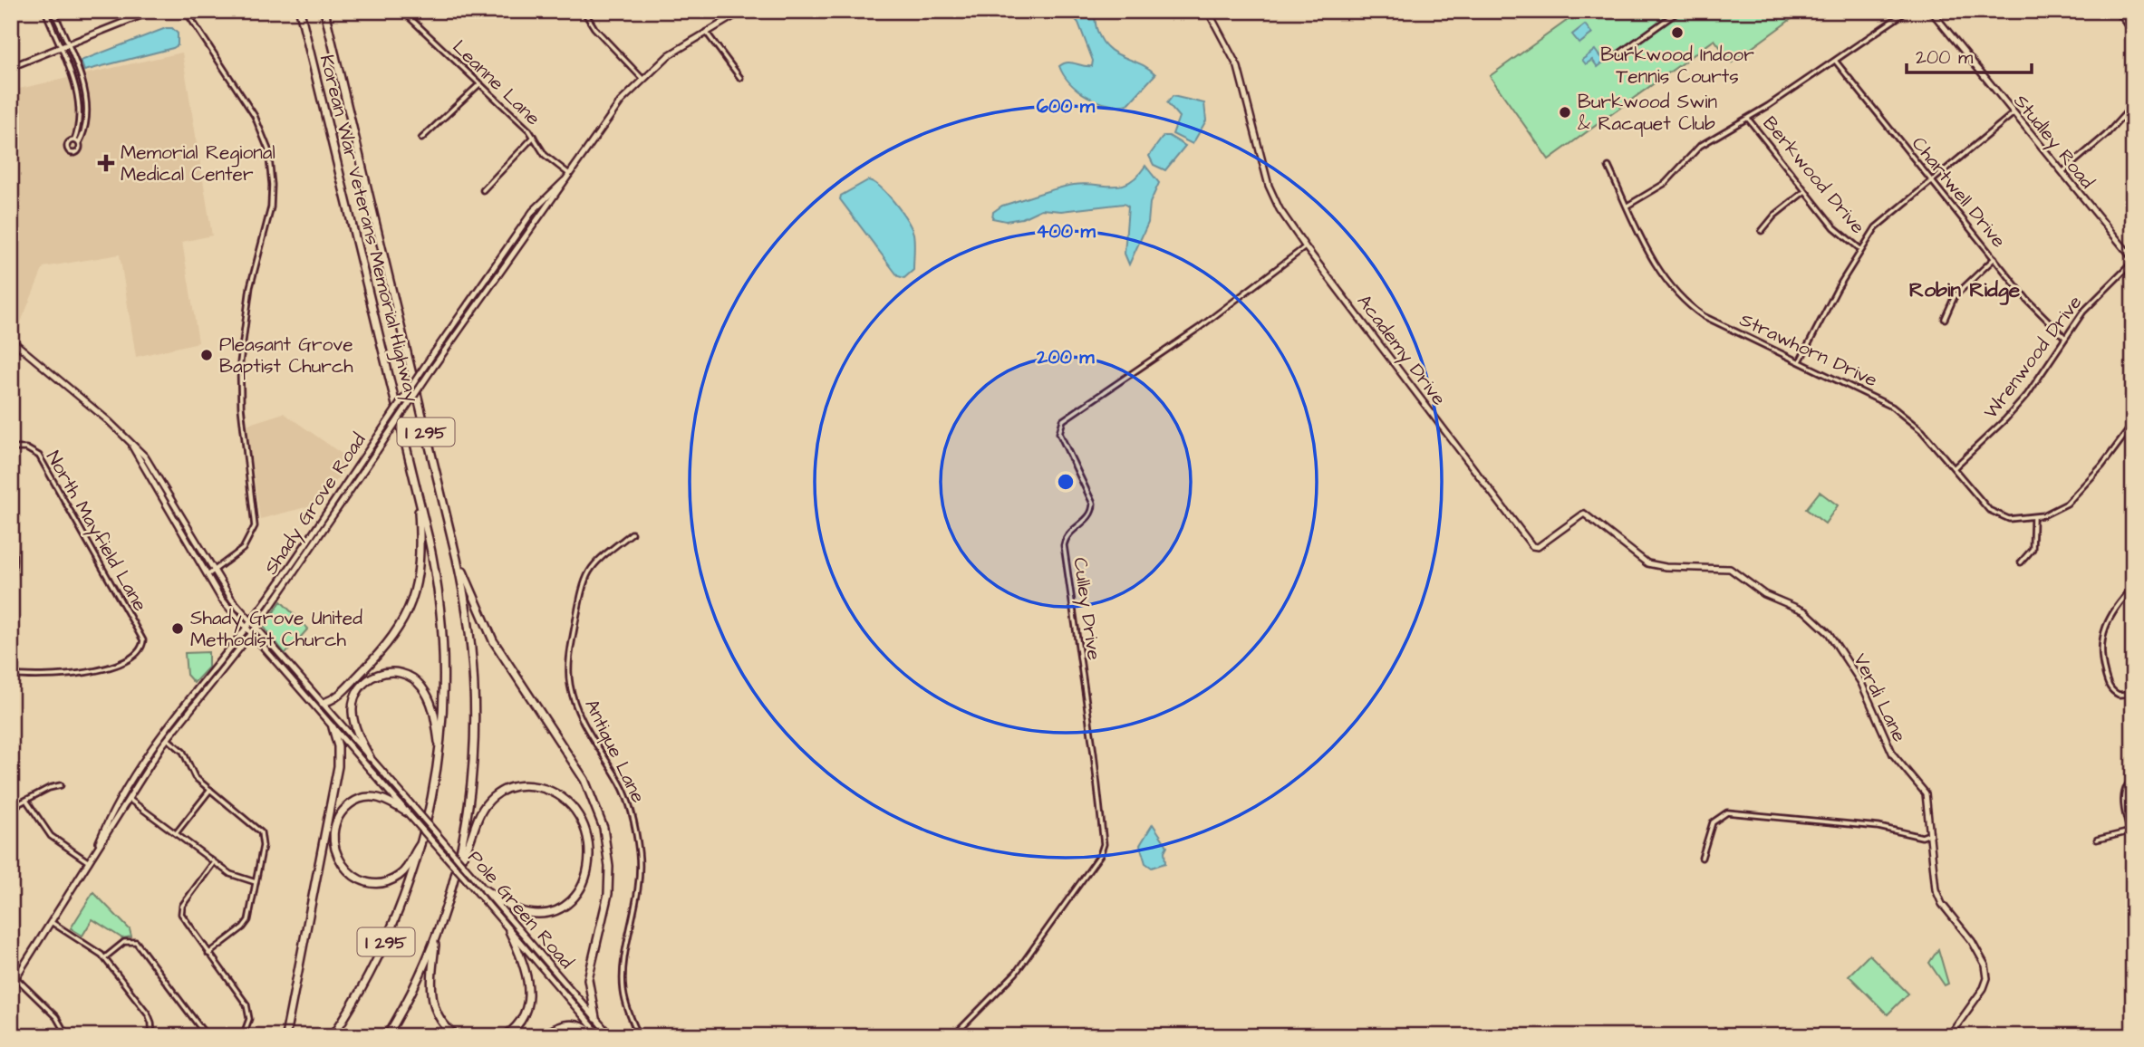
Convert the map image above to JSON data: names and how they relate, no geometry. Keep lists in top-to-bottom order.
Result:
{
  "streets": {
    "highway": ["Korean War Veterans Memorial Highway", "I 295"],
    "main road": [
      "Studley Road",
      "Academy Drive",
      "Shady Grove Road",
      "Verdi Lane",
      "Pole Green Road"
    ],
    "street": [
      "Leanne Lane",
      "Berkwood Drive",
      "Chartwell Drive",
      "Strawhorn Drive",
      "Wrenwood Drive",
      "North Mayfield Lane",
      "Culley Drive",
      "Antique Lane"
    ]
  },
  "crossings": [
    ["Leanne Lane", "Shady Grove Road"],
    ["Studley Road", "Wrenwood Drive"],
    ["Chartwell Drive", "Wrenwood Drive"],
    ["Academy Drive", "Culley Drive"],
    ["Academy Drive", "Verdi Lane"],
    ["Strawhorn Drive", "Wrenwood Drive"],
    ["Shady Grove Road", "Pole Green Road"]
  ],
  "districts": ["Robin Ridge"],
  "places": {
    "other": [
      "Burkwood Indoor Tennis Courts",
      "Burkwood Swin & Racquet Club",
      "Pleasant Grove Baptist Church",
      "Shady Grove United Methodist Church"
    ],
    "health": ["Memorial Regional Medical Center"]
  },
  "scale_bar": "200 m",
  "rings": ["600 m", "400 m", "200 m"]
}
